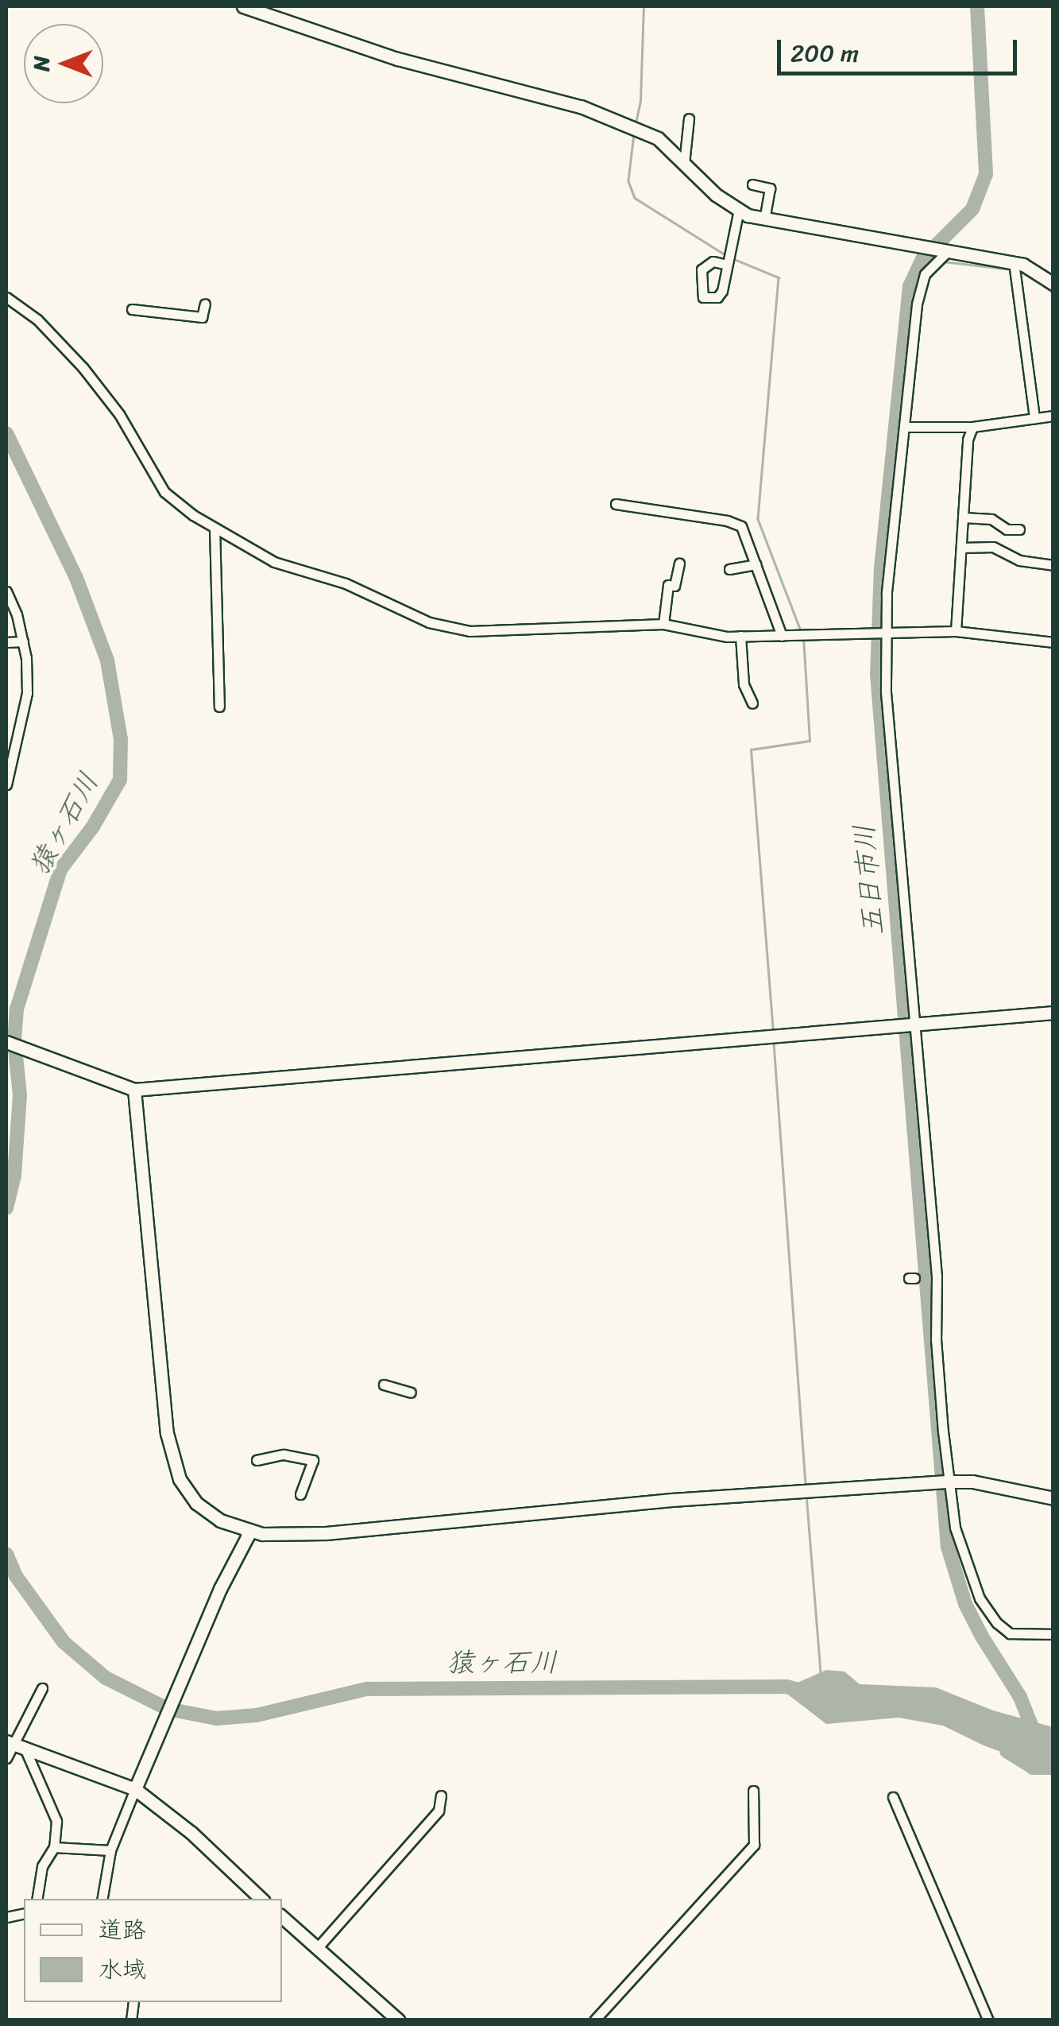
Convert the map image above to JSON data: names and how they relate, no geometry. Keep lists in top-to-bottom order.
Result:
{
  "water": ["猿ヶ石川", "五日市川"],
  "legend": ["道路", "水域"],
  "scale_bar": "200 m",
  "north": "left"
}
